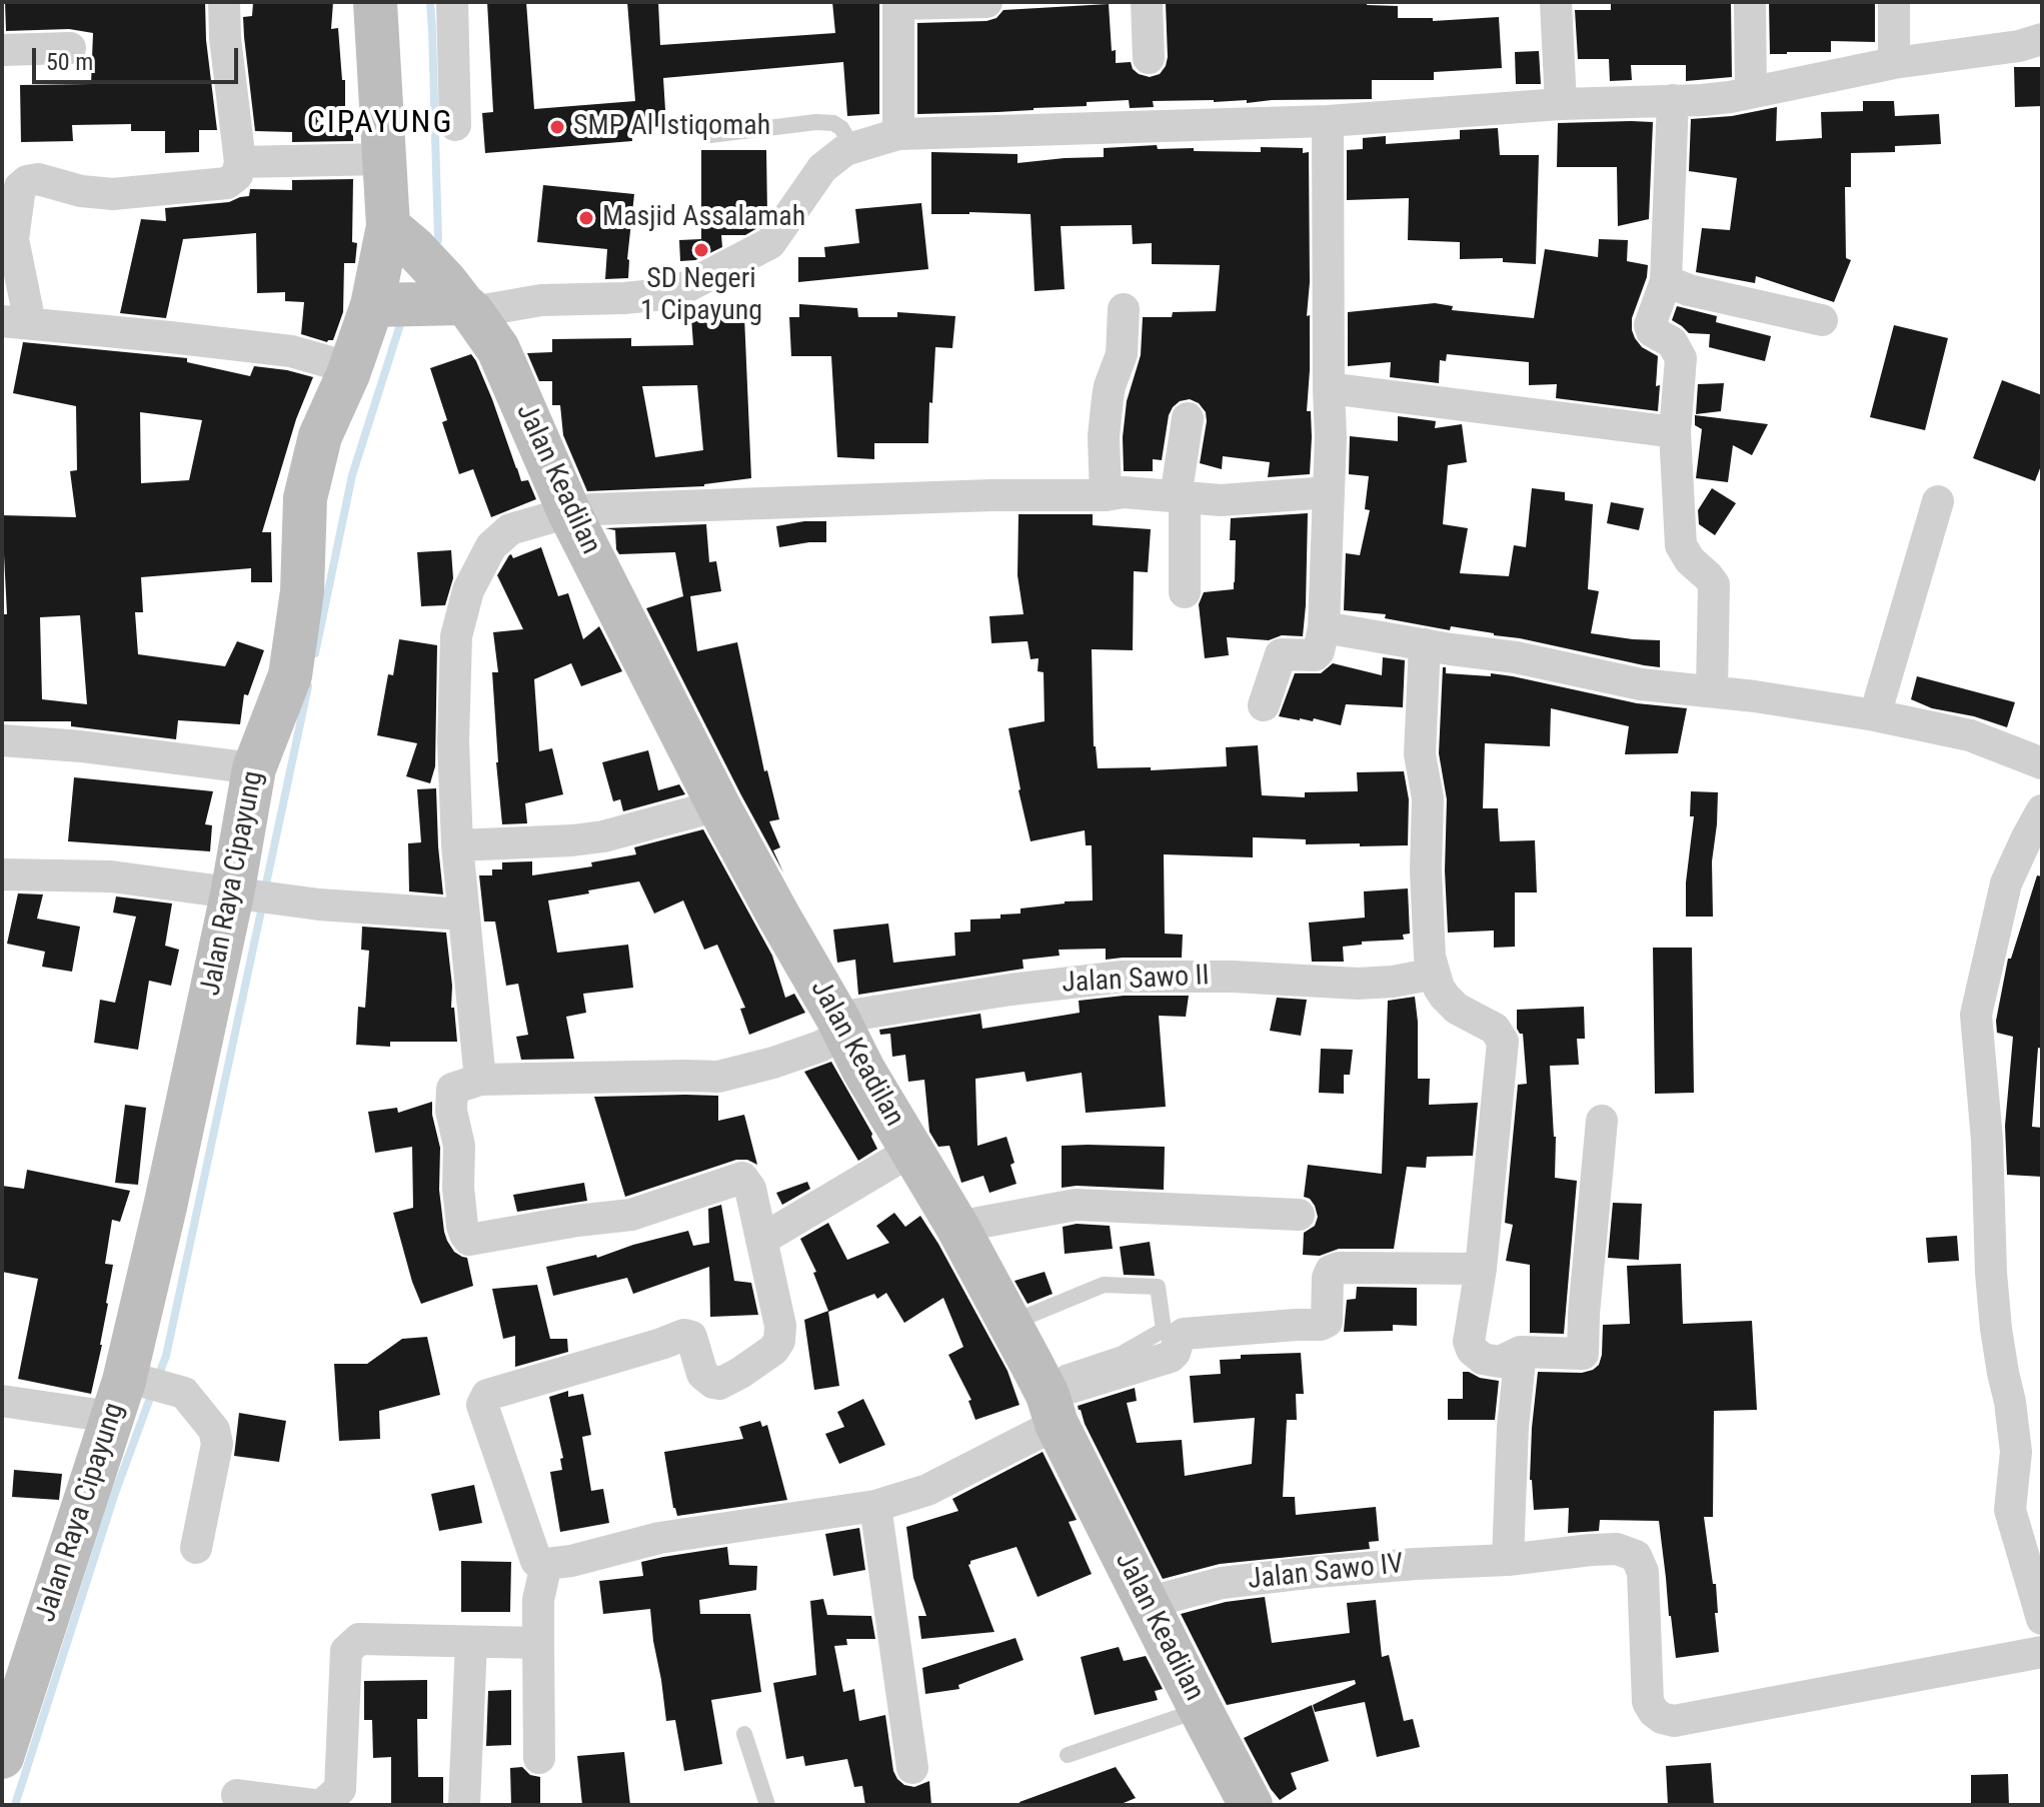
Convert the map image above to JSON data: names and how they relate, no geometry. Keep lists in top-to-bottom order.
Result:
{
  "streets": {
    "main road": ["Jalan Keadilan", "Jalan Raya Cipayung"],
    "street": ["Jalan Sawo II", "Jalan Sawo IV"]
  },
  "crossings": [
    ["Jalan Keadilan", "Jalan Raya Cipayung"],
    ["Jalan Keadilan", "Jalan Sawo II"],
    ["Jalan Keadilan", "Jalan Sawo IV"]
  ],
  "districts": ["CIPAYUNG"],
  "places": ["SMP Al Istiqomah", "Masjid Assalamah", "SD Negeri 1 Cipayung"],
  "scale_bar": "50 m"
}
